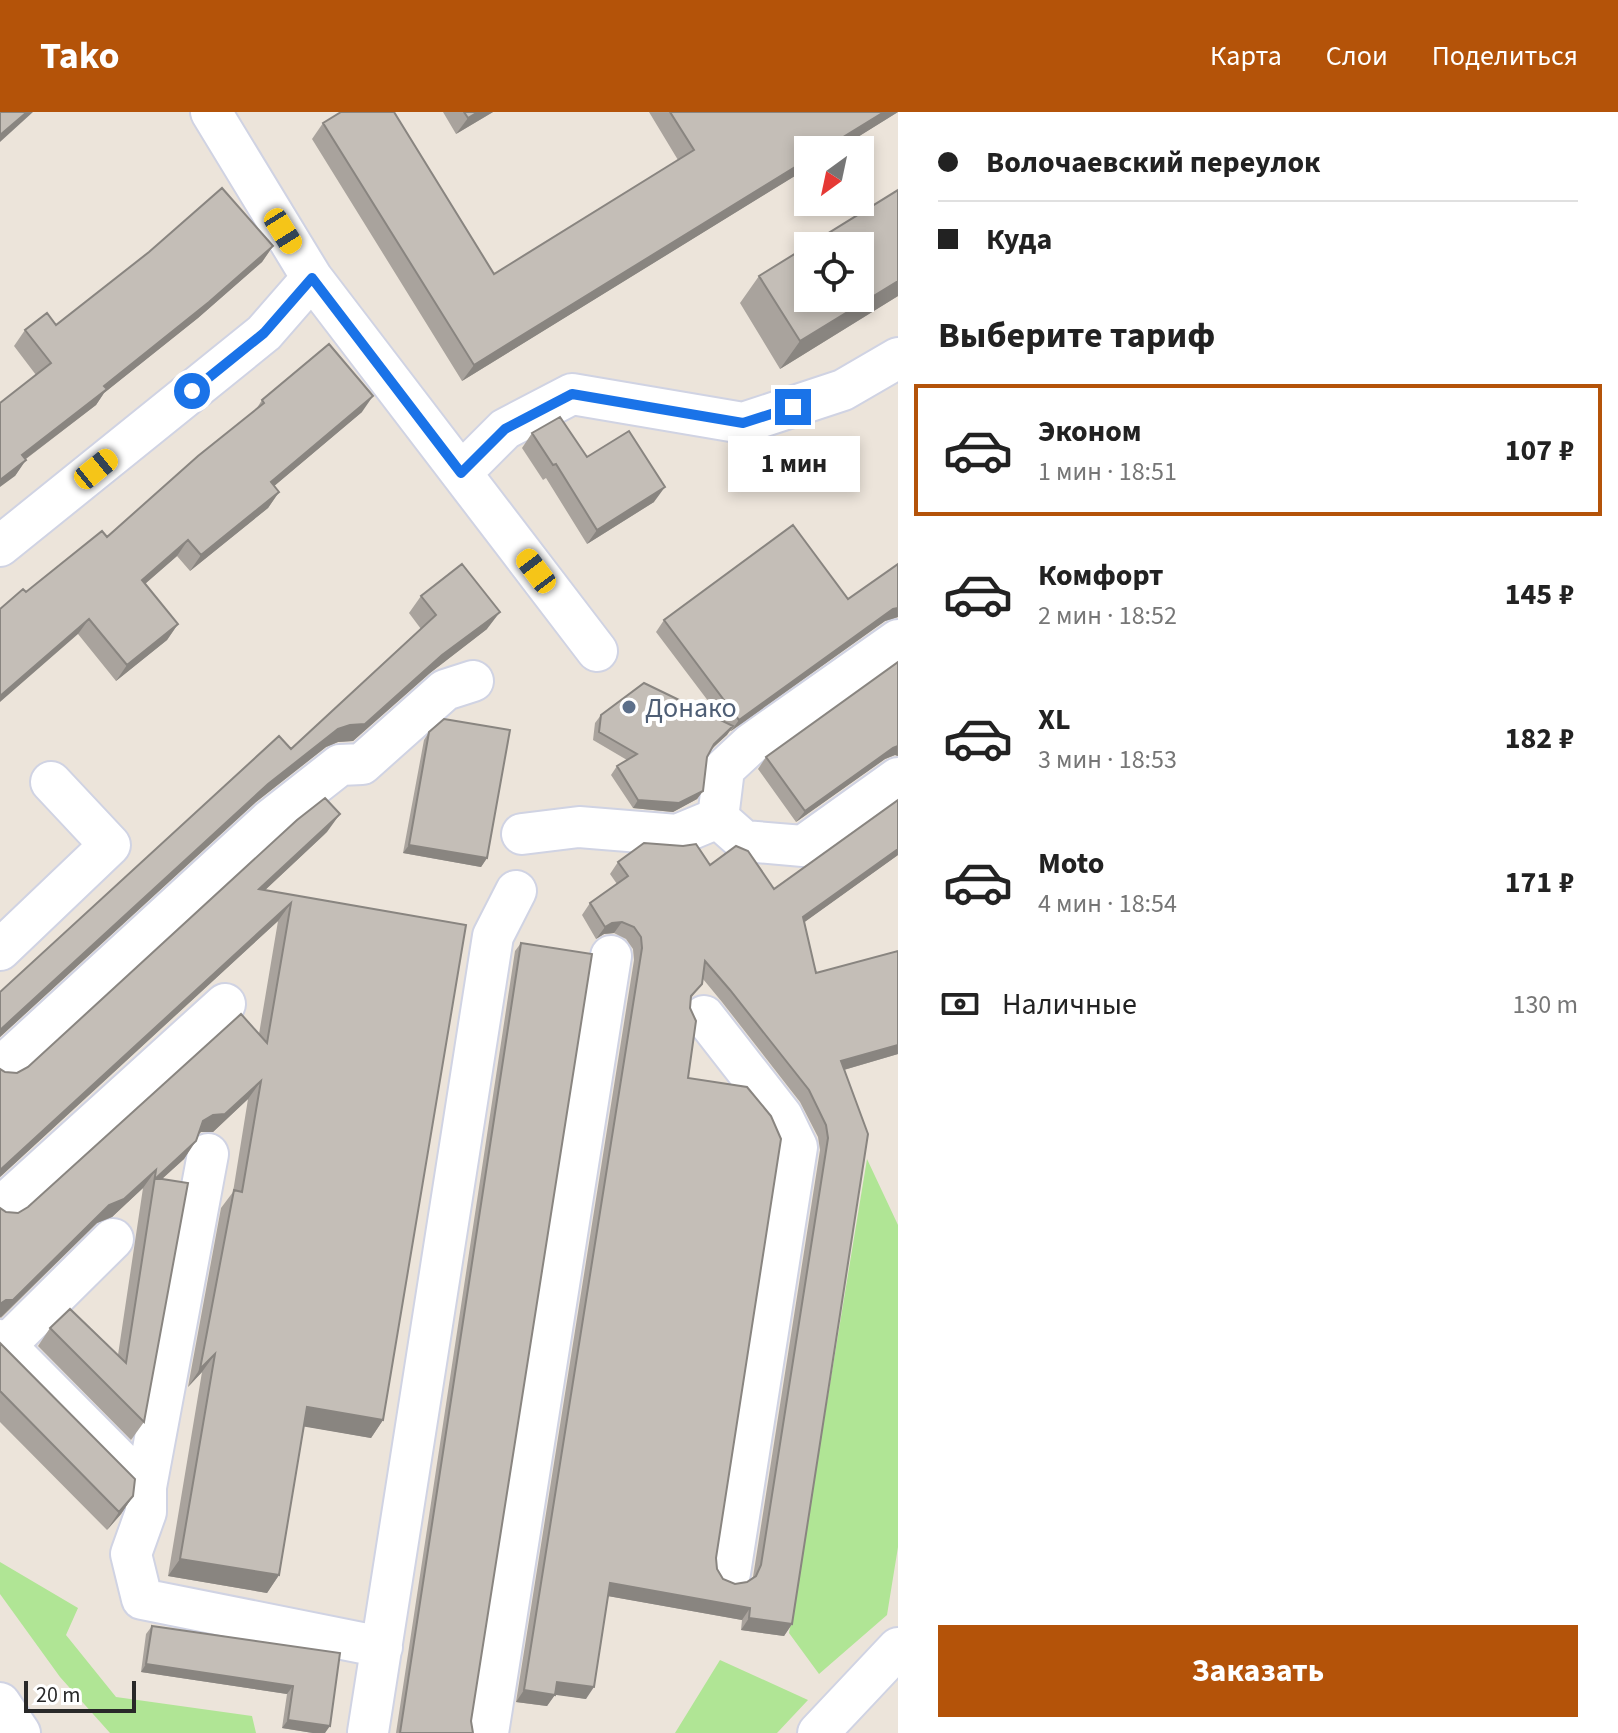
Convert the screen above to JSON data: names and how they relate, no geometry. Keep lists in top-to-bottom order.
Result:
{
  "places": ["Донако"],
  "scale_bar": "20 m",
  "north": "bottom left",
  "page": {
    "header": "Tako",
    "nav": ["Карта", "Слои", "Поделиться"],
    "banner": ["Волочаевский переулок", "Куда"],
    "heading": "Выберите тариф",
    "list": [
      {
        "name": "Эконом",
        "note": "1 мин · 18:51",
        "value": "107 ₽"
      },
      {
        "name": "Комфорт",
        "note": "2 мин · 18:52",
        "value": "145 ₽"
      },
      {
        "name": "XL",
        "note": "3 мин · 18:53",
        "value": "182 ₽"
      },
      {
        "name": "Moto",
        "note": "4 мин · 18:54",
        "value": "171 ₽"
      }
    ],
    "bubble": "1 мин",
    "pay": ["Наличные", "130 m"],
    "buttons": "Заказать",
    "scale": "20 m"
  }
}
